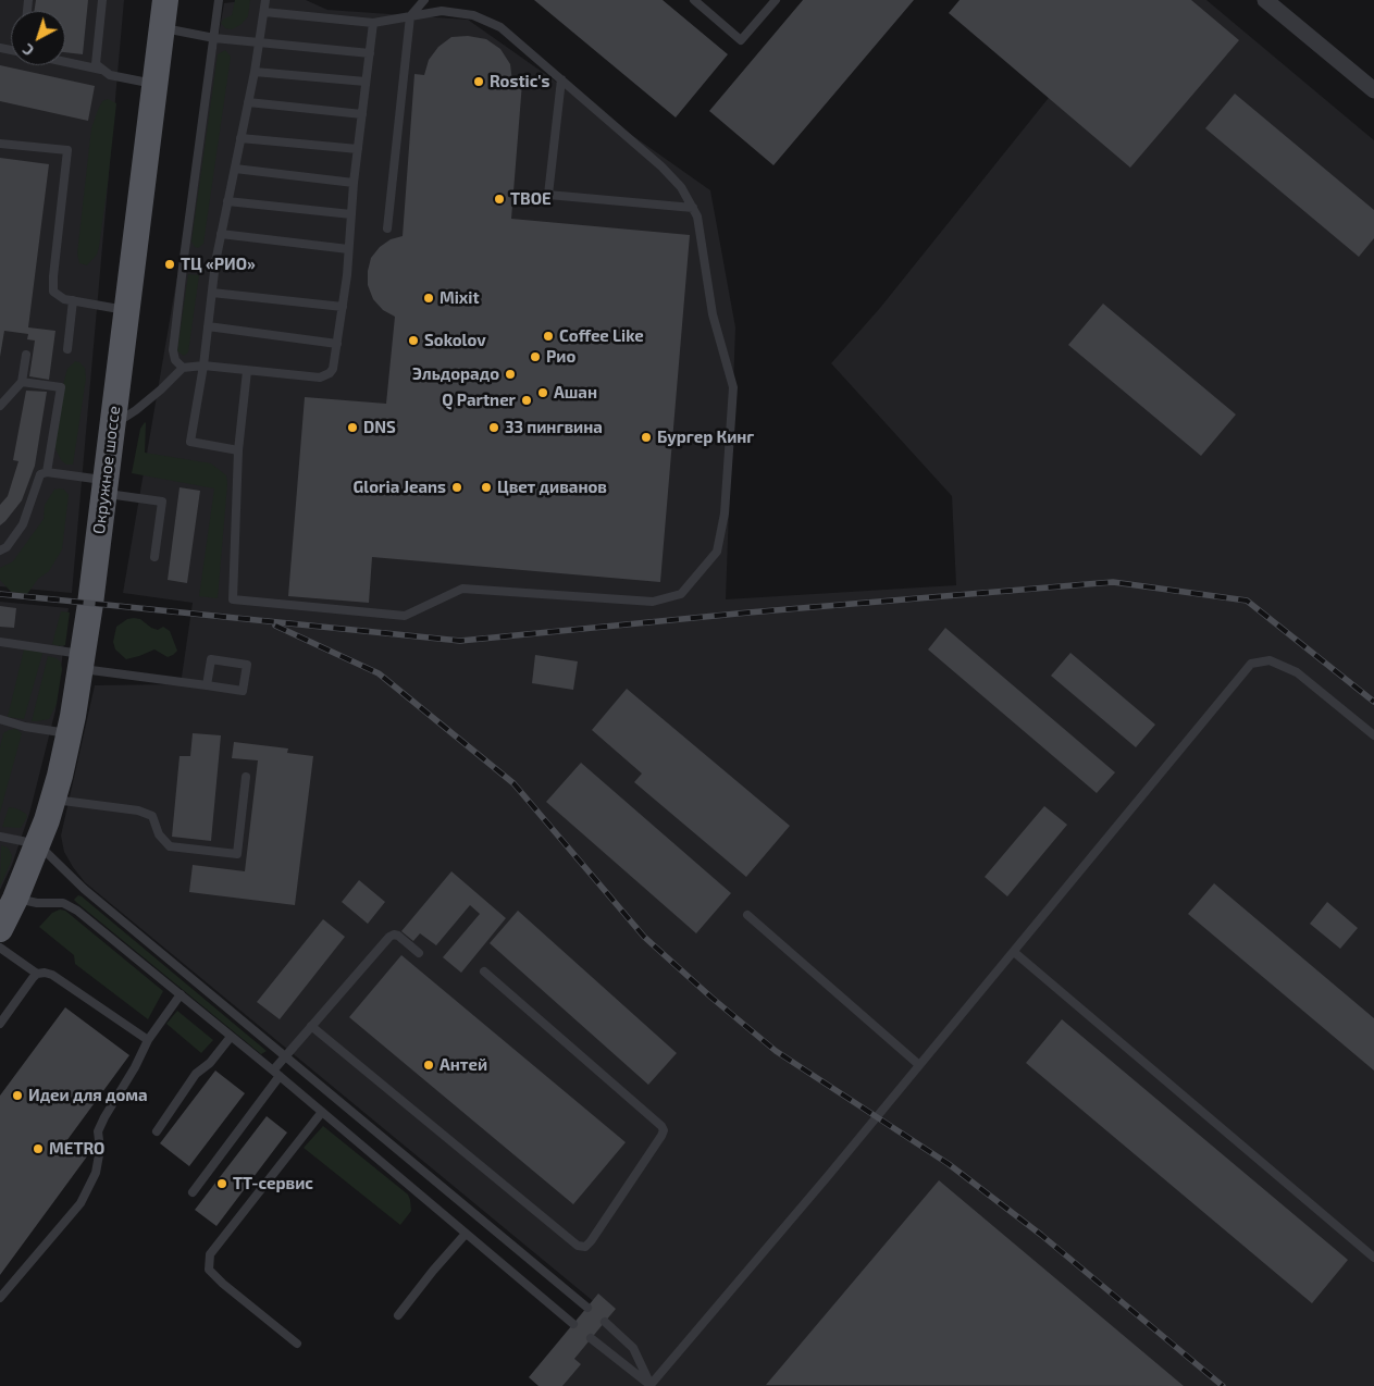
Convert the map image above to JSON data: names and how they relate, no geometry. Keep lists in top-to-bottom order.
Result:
{
  "streets": {
    "main road": ["Окружное шоссе"]
  },
  "places": [
    "Rostic's",
    "ТВОЕ",
    "ТЦ «РИО»",
    "Mixit",
    "Coffee Like",
    "Sokolov",
    "Рио",
    "Эльдорадо",
    "Ашан",
    "Q Partner",
    "DNS",
    "33 пингвина",
    "Бургер Кинг",
    "Gloria Jeans",
    "Цвет диванов",
    "Антей",
    "Идеи для дома",
    "METRO",
    "ТТ-сервис"
  ],
  "north": "bottom left"
}
